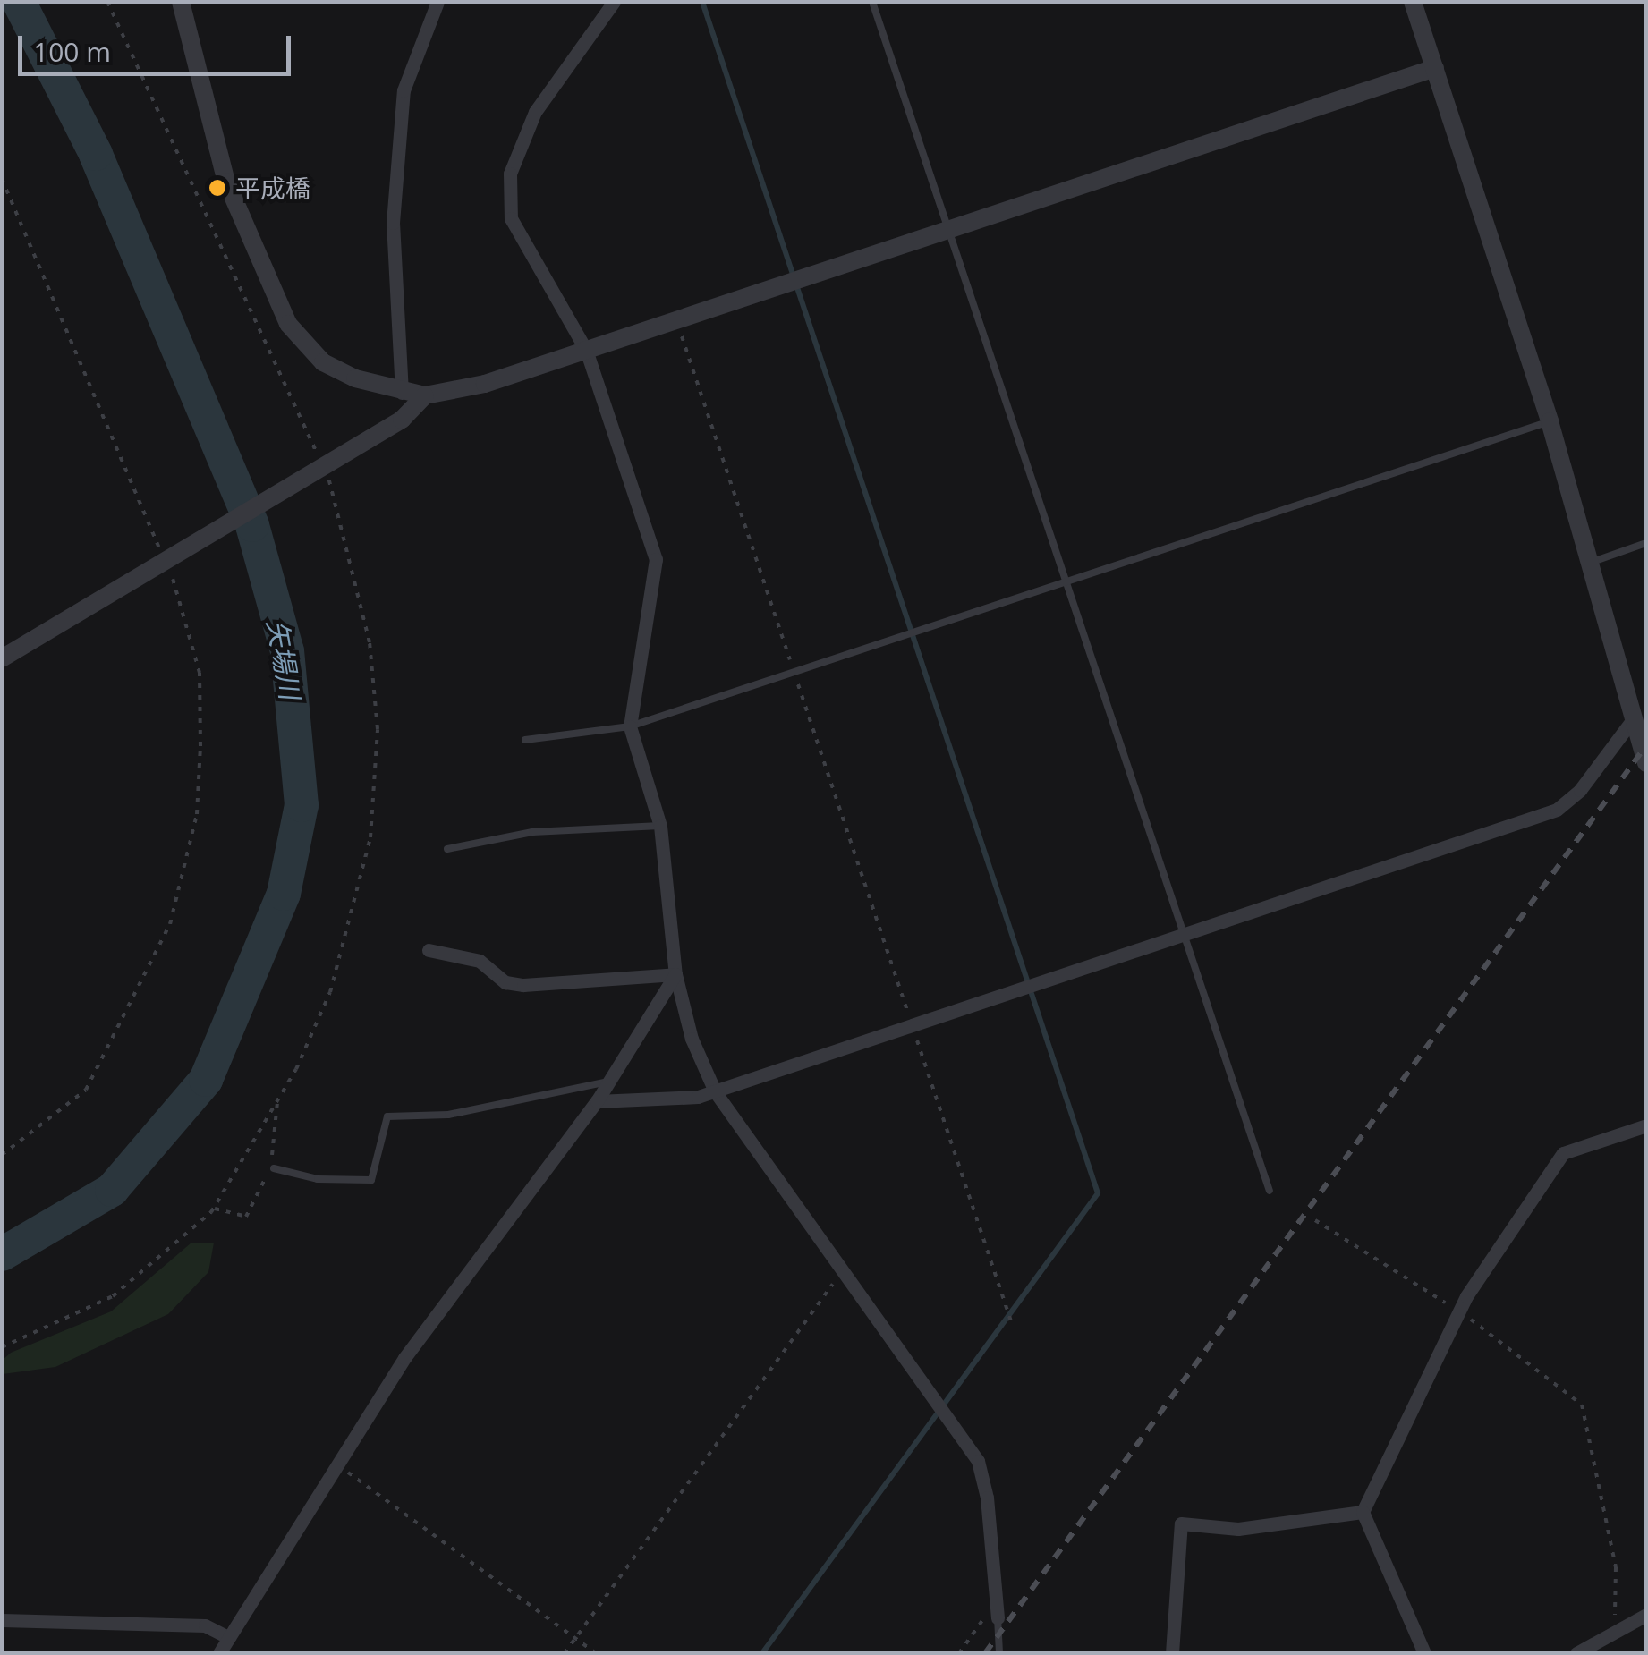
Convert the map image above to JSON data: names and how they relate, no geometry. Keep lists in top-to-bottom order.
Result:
{
  "water": ["矢場川"],
  "places": ["平成橋"],
  "scale_bar": "100 m"
}
